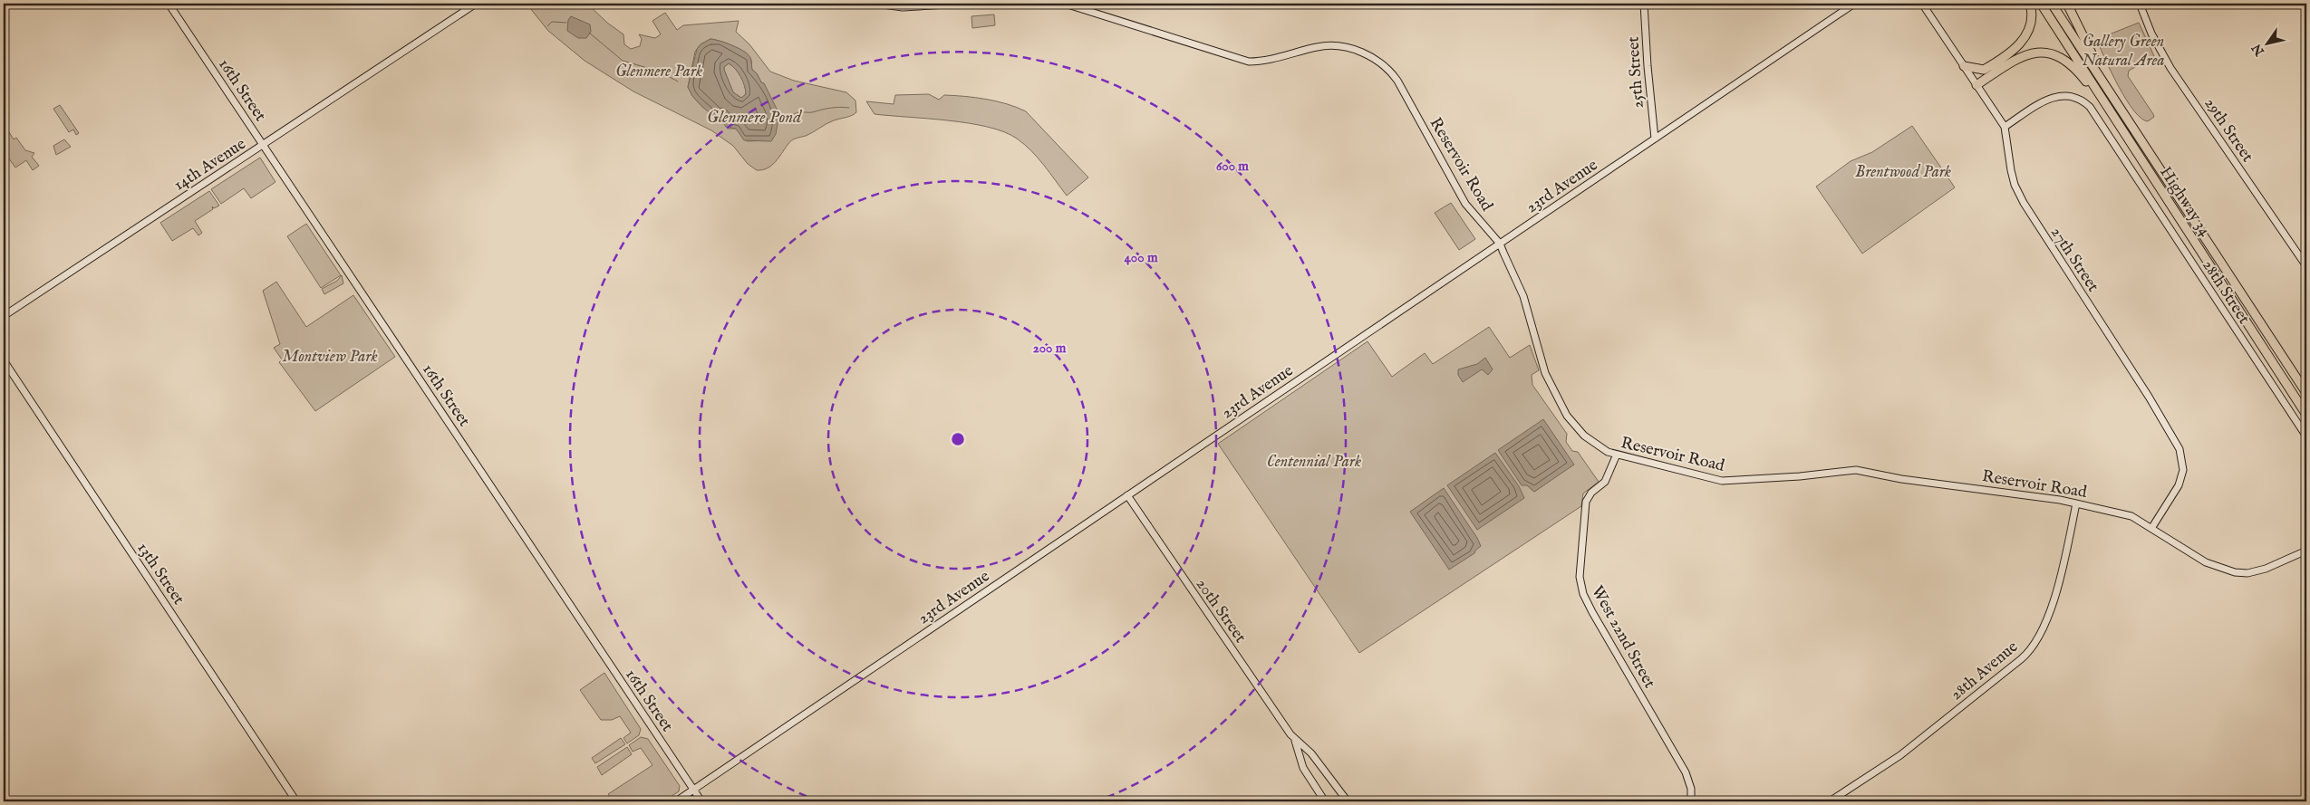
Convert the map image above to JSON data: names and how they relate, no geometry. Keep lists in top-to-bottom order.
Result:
{
  "streets": {
    "highway": ["Highway 34"],
    "street": [
      "25th Street",
      "16th Street",
      "29th Street",
      "14th Avenue",
      "Reservoir Road",
      "23rd Avenue",
      "27th Street",
      "28th Street",
      "13th Street",
      "20th Street",
      "West 22nd Street",
      "28th Avenue"
    ]
  },
  "crossings": [
    ["25th Street", "23rd Avenue"],
    ["16th Street", "14th Avenue"],
    ["16th Street", "23rd Avenue"],
    ["Reservoir Road", "23rd Avenue"],
    ["Reservoir Road", "27th Street"],
    ["Reservoir Road", "West 22nd Street"],
    ["Reservoir Road", "28th Avenue"],
    ["23rd Avenue", "20th Street"],
    ["27th Street", "28th Street"]
  ],
  "water": ["Glenmere Pond"],
  "parks": [
    "Gallery Green Natural Area",
    "Glenmere Park",
    "Brentwood Park",
    "Montview Park",
    "Centennial Park"
  ],
  "north": "bottom left",
  "rings": ["600 m", "400 m", "200 m"]
}
